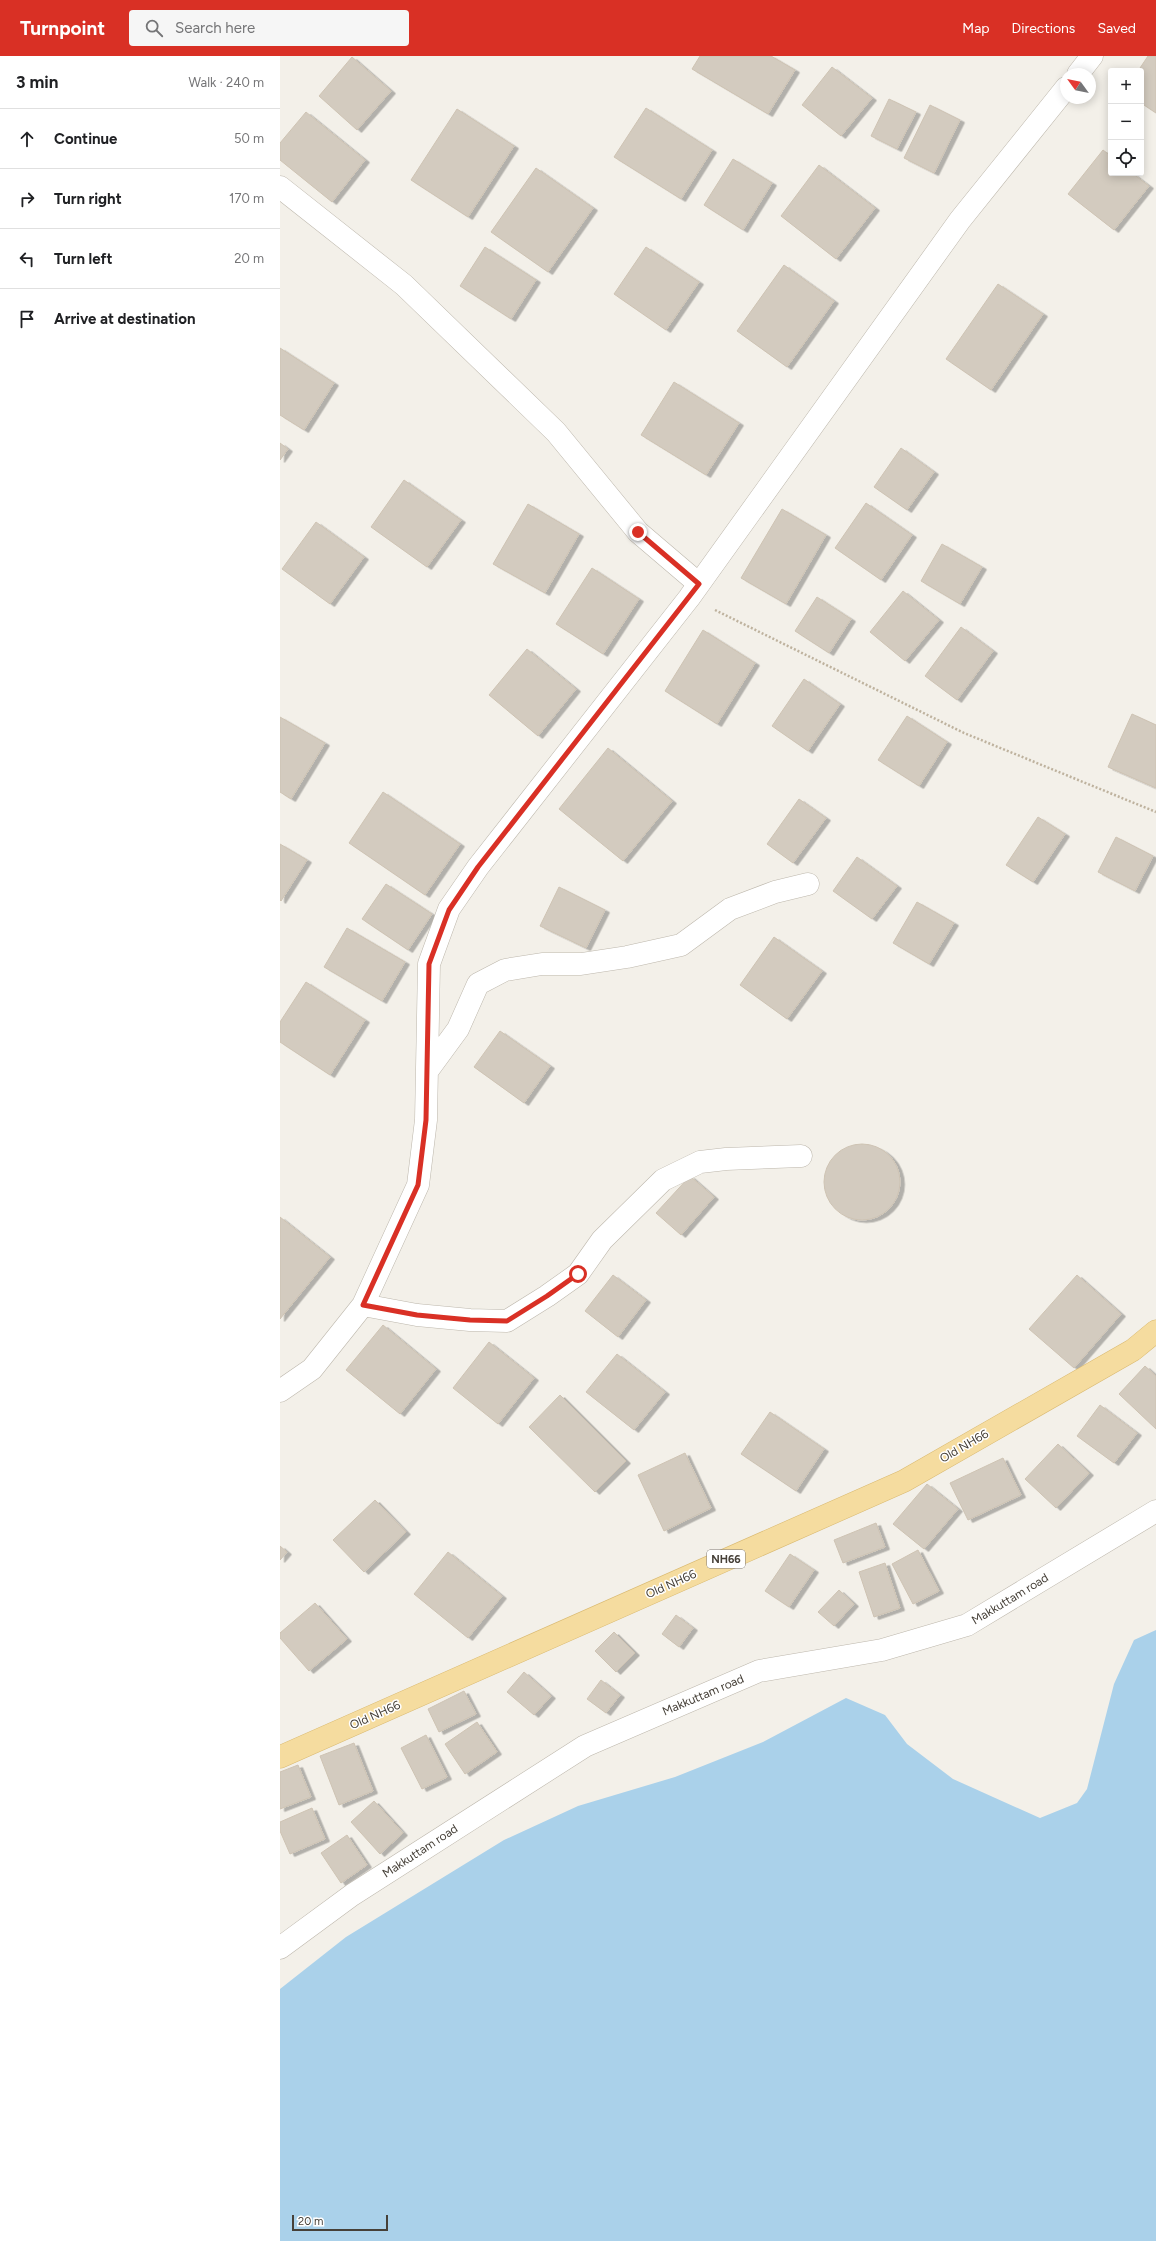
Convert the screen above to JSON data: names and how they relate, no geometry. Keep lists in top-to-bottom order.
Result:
{
  "streets": {
    "main road": ["Old NH66", "NH66"],
    "street": ["Makkuttam road"]
  },
  "scale_bar": "20 m",
  "north": "top left",
  "page": {
    "header": "Turnpoint",
    "search": "Search here",
    "nav": ["Map", "Directions", "Saved"],
    "heading": ["3 min", "Walk · 240 m"],
    "map_buttons": ["+", "−"],
    "list": [
      ["Continue", "50 m"],
      ["Turn right", "170 m"],
      ["Turn left", "20 m"],
      "Arrive at destination"
    ],
    "scale": "20 m"
  }
}
